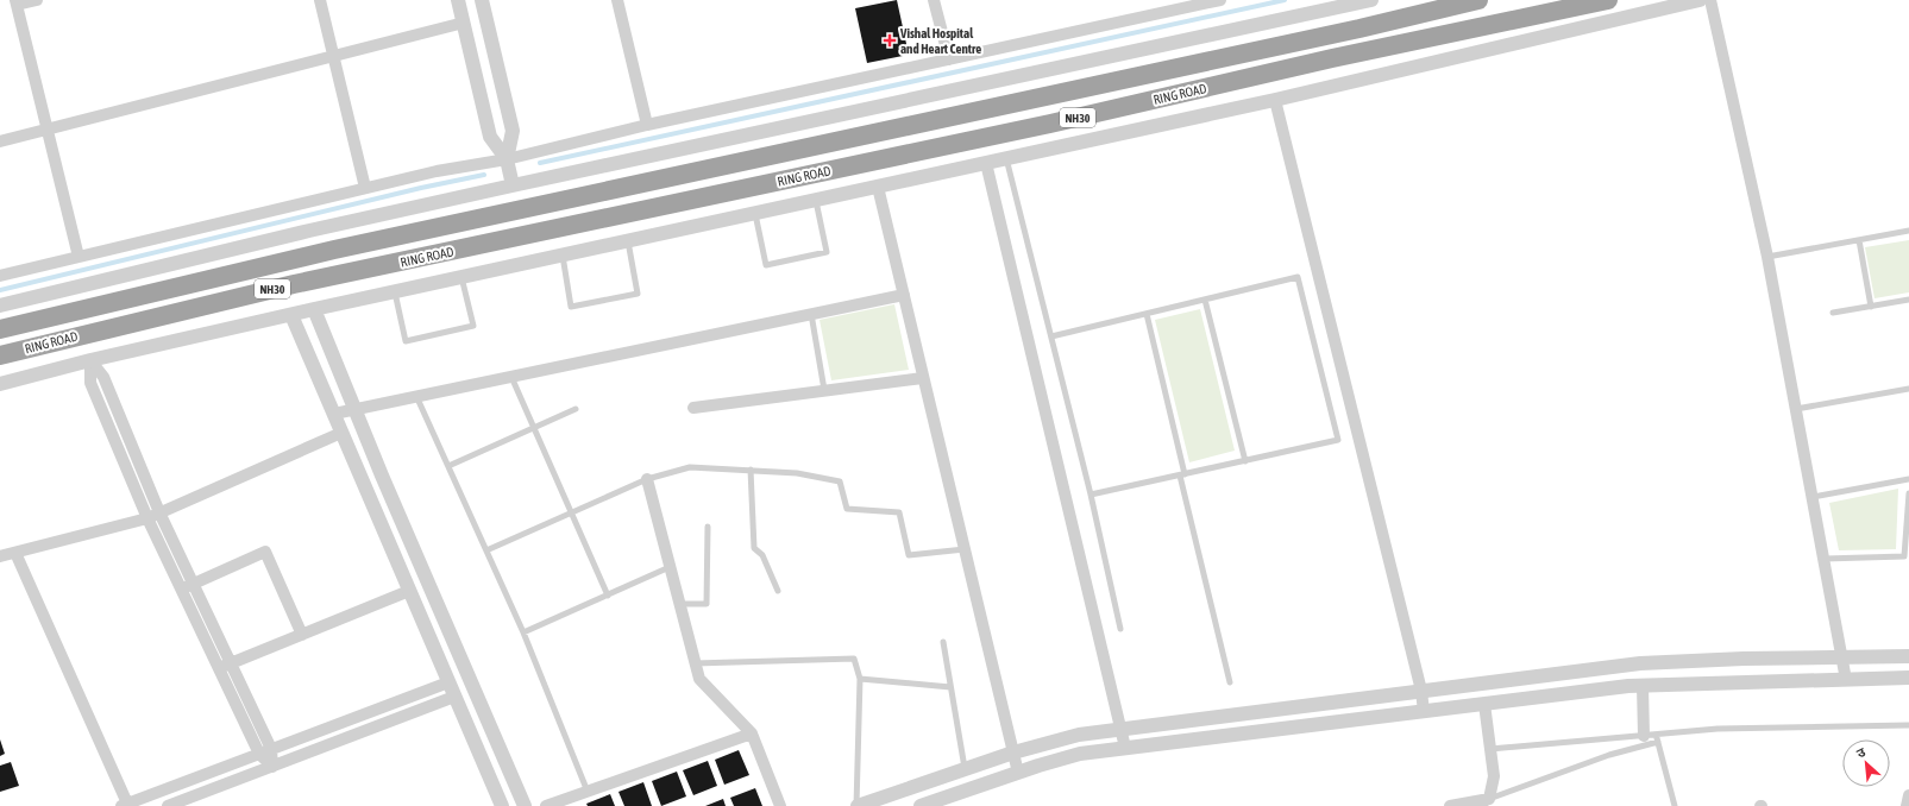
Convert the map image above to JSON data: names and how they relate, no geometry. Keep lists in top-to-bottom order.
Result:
{
  "streets": {
    "highway": ["RING ROAD", "NH30"]
  },
  "places": {
    "health": ["Vishal Hospital and Heart Centre"]
  },
  "north": "top left"
}
